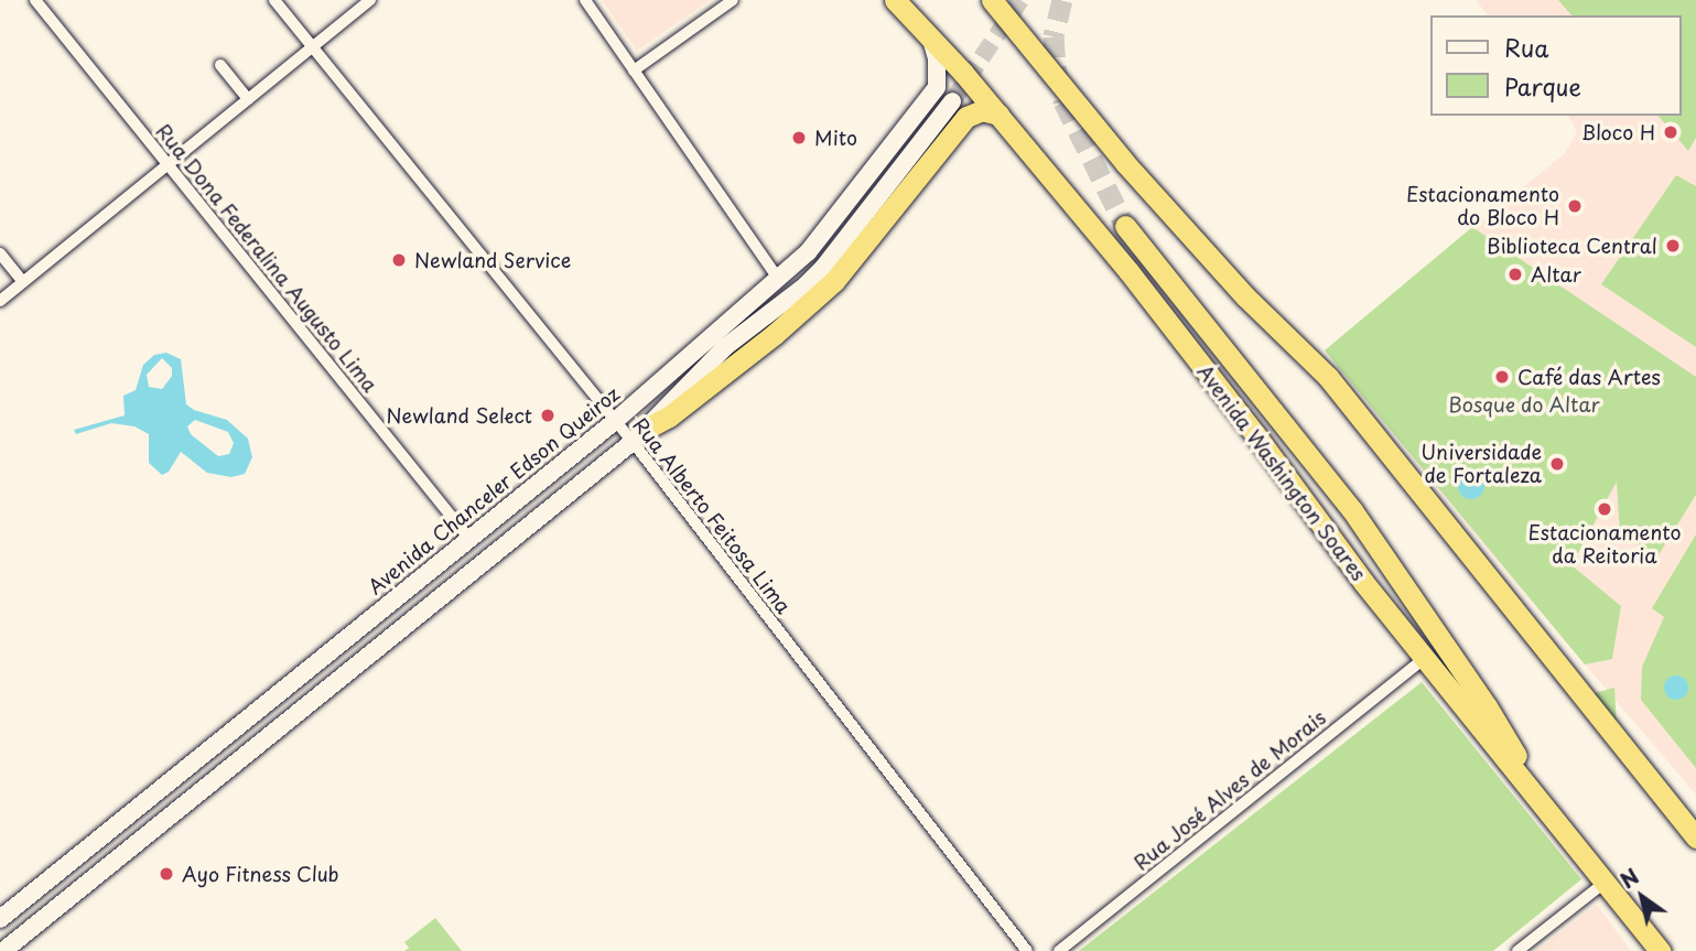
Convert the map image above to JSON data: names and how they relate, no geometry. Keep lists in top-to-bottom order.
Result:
{
  "streets": {
    "highway": ["Avenida Washington Soares"],
    "main road": ["Avenida Chanceler Edson Queiroz"],
    "street": ["Rua Dona Federalina Augusto Lima", "Rua Alberto Feitosa Lima", "Rua José Alves de Morais"]
  },
  "crossings": [
    ["Rua Dona Federalina Augusto Lima", "Avenida Chanceler Edson Queiroz"],
    ["Avenida Washington Soares", "Avenida Chanceler Edson Queiroz"],
    ["Avenida Washington Soares", "Rua José Alves de Morais"],
    ["Avenida Chanceler Edson Queiroz", "Rua Alberto Feitosa Lima"]
  ],
  "parks": ["Bosque do Altar"],
  "places": [
    "Bloco H",
    "Mito",
    "Estacionamento do Bloco H",
    "Biblioteca Central",
    "Newland Service",
    "Altar",
    "Café das Artes",
    "Newland Select",
    "Universidade de Fortaleza",
    "Estacionamento da Reitoria",
    "Ayo Fitness Club"
  ],
  "legend": ["Rua", "Parque"],
  "north": "top left"
}
